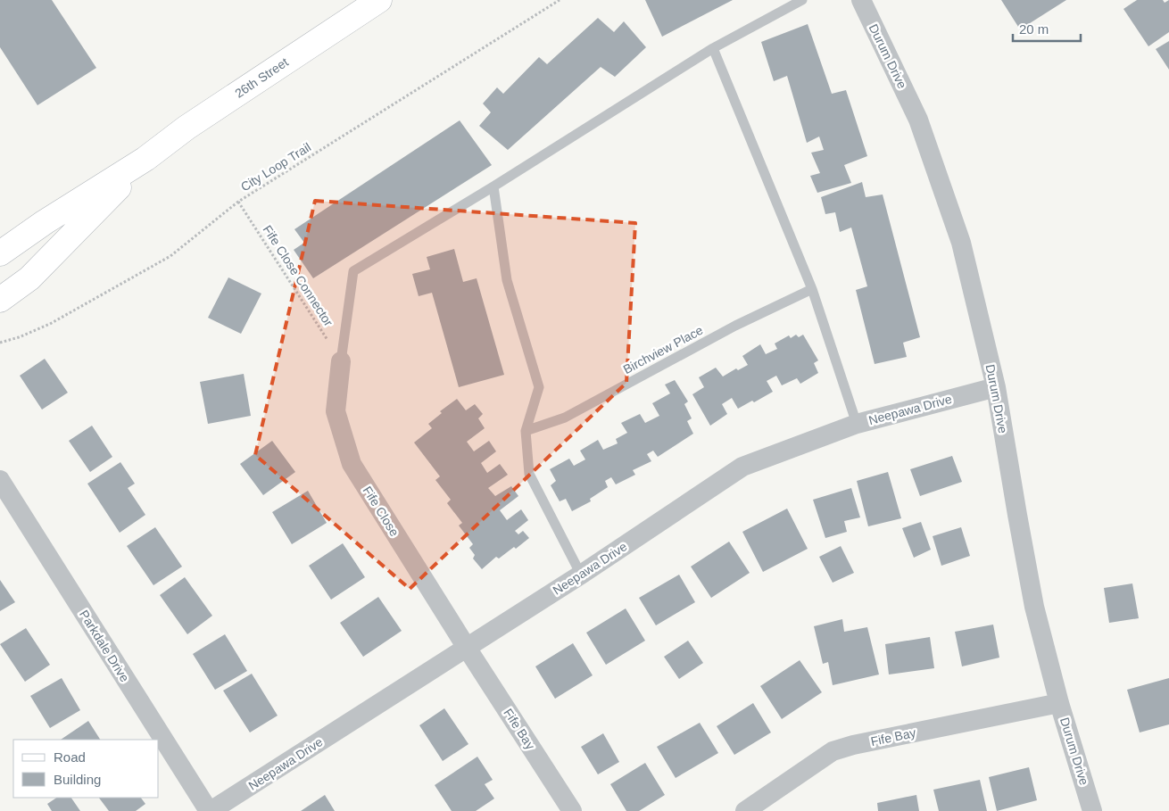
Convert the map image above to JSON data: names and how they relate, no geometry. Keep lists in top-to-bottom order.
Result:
{
  "streets": {
    "street": [
      "Durum Drive",
      "26th Street",
      "Neepawa Drive",
      "Fife Close",
      "Parkdale Drive",
      "Fife Bay"
    ],
    "lane": ["Birchview Place"],
    "path": ["City Loop Trail", "Fife Close Connector"]
  },
  "crossings": [
    ["Durum Drive", "Neepawa Drive"],
    ["Durum Drive", "Fife Bay"],
    ["City Loop Trail", "Fife Close Connector"],
    ["Fife Close Connector", "Fife Close"],
    ["Neepawa Drive", "Fife Close"],
    ["Neepawa Drive", "Parkdale Drive"],
    ["Neepawa Drive", "Fife Bay"],
    ["Fife Close", "Fife Bay"]
  ],
  "legend": ["Road", "Building"],
  "scale_bar": "20 m"
}
